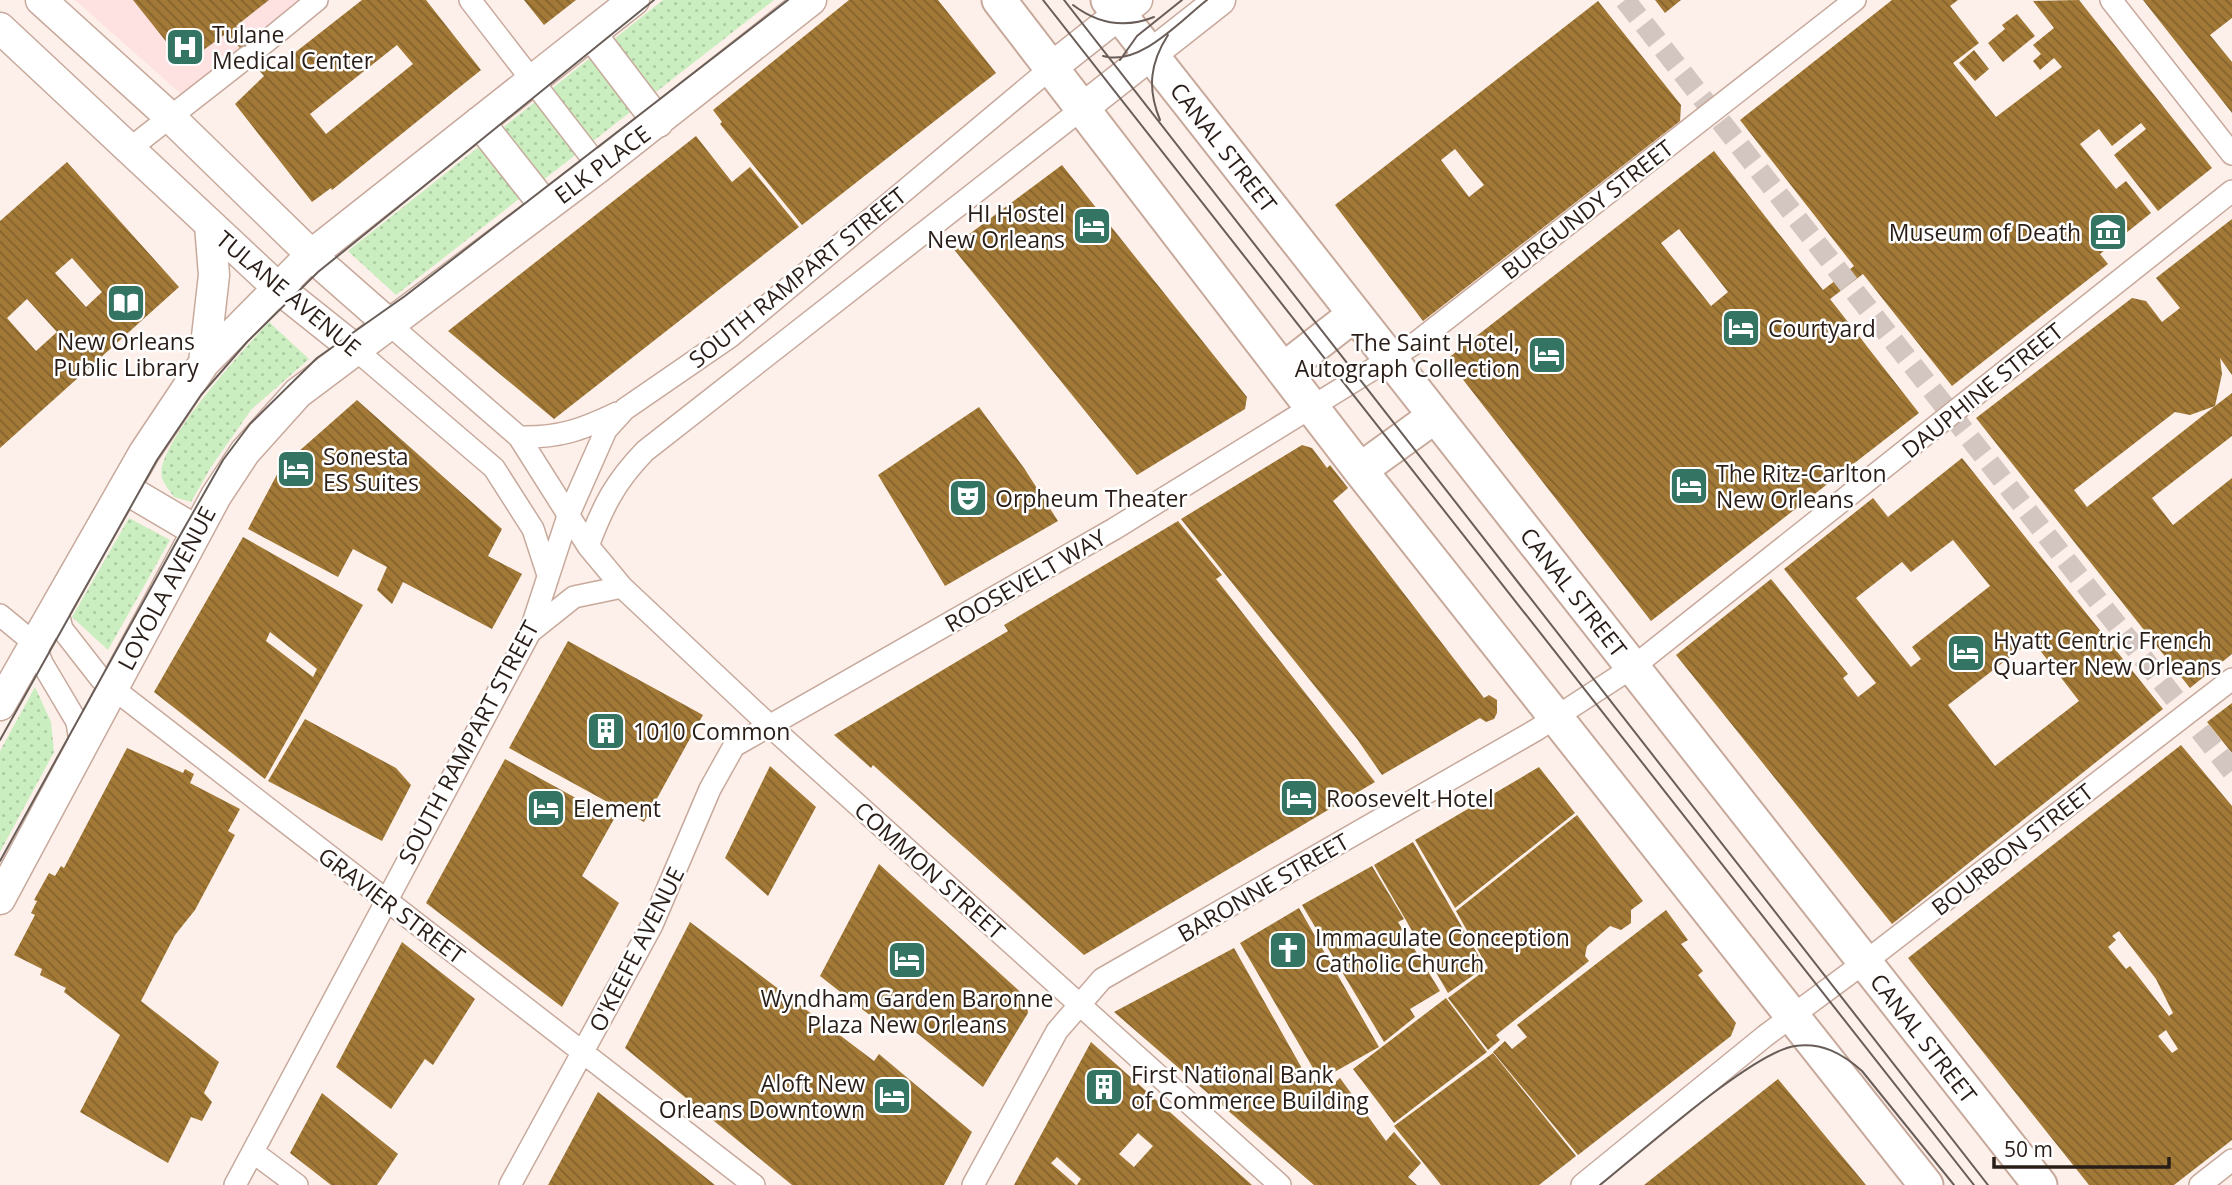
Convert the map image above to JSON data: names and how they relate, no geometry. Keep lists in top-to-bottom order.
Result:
{
  "streets": {
    "main road": [
      "CANAL STREET",
      "ELK PLACE",
      "SOUTH RAMPART STREET",
      "TULANE AVENUE",
      "LOYOLA AVENUE"
    ],
    "street": [
      "BURGUNDY STREET",
      "DAUPHINE STREET",
      "ROOSEVELT WAY",
      "BOURBON STREET",
      "COMMON STREET",
      "BARONNE STREET",
      "GRAVIER STREET",
      "O'KEEFE AVENUE"
    ]
  },
  "crossings": [
    ["CANAL STREET", "BURGUNDY STREET"],
    ["CANAL STREET", "SOUTH RAMPART STREET"],
    ["CANAL STREET", "DAUPHINE STREET"],
    ["CANAL STREET", "BOURBON STREET"],
    ["CANAL STREET", "BARONNE STREET"],
    ["ELK PLACE", "TULANE AVENUE"],
    ["ELK PLACE", "LOYOLA AVENUE"],
    ["BURGUNDY STREET", "ROOSEVELT WAY"],
    ["SOUTH RAMPART STREET", "TULANE AVENUE"],
    ["SOUTH RAMPART STREET", "COMMON STREET"],
    ["SOUTH RAMPART STREET", "GRAVIER STREET"],
    ["TULANE AVENUE", "LOYOLA AVENUE"],
    ["TULANE AVENUE", "COMMON STREET"],
    ["DAUPHINE STREET", "BARONNE STREET"],
    ["ROOSEVELT WAY", "COMMON STREET"],
    ["ROOSEVELT WAY", "O'KEEFE AVENUE"],
    ["LOYOLA AVENUE", "GRAVIER STREET"],
    ["COMMON STREET", "BARONNE STREET"],
    ["COMMON STREET", "O'KEEFE AVENUE"],
    ["GRAVIER STREET", "O'KEEFE AVENUE"]
  ],
  "places": {
    "hospital": ["Tulane Medical Center"],
    "hotel": [
      "HI Hostel New Orleans",
      "Courtyard",
      "The Saint Hotel, Autograph Collection",
      "Sonesta ES Suites",
      "The Ritz-Carlton New Orleans",
      "Hyatt Centric French Quarter New Orleans",
      "Roosevelt Hotel",
      "Element",
      "Wyndham Garden Baronne Plaza New Orleans",
      "Aloft New Orleans Downtown"
    ],
    "museum": ["Museum of Death"],
    "library": ["New Orleans Public Library"],
    "theatre": ["Orpheum Theater"],
    "building": ["1010 Common", "First National Bank of Commerce Building"],
    "church": ["Immaculate Conception Catholic Church"]
  },
  "scale_bar": "50 m"
}
